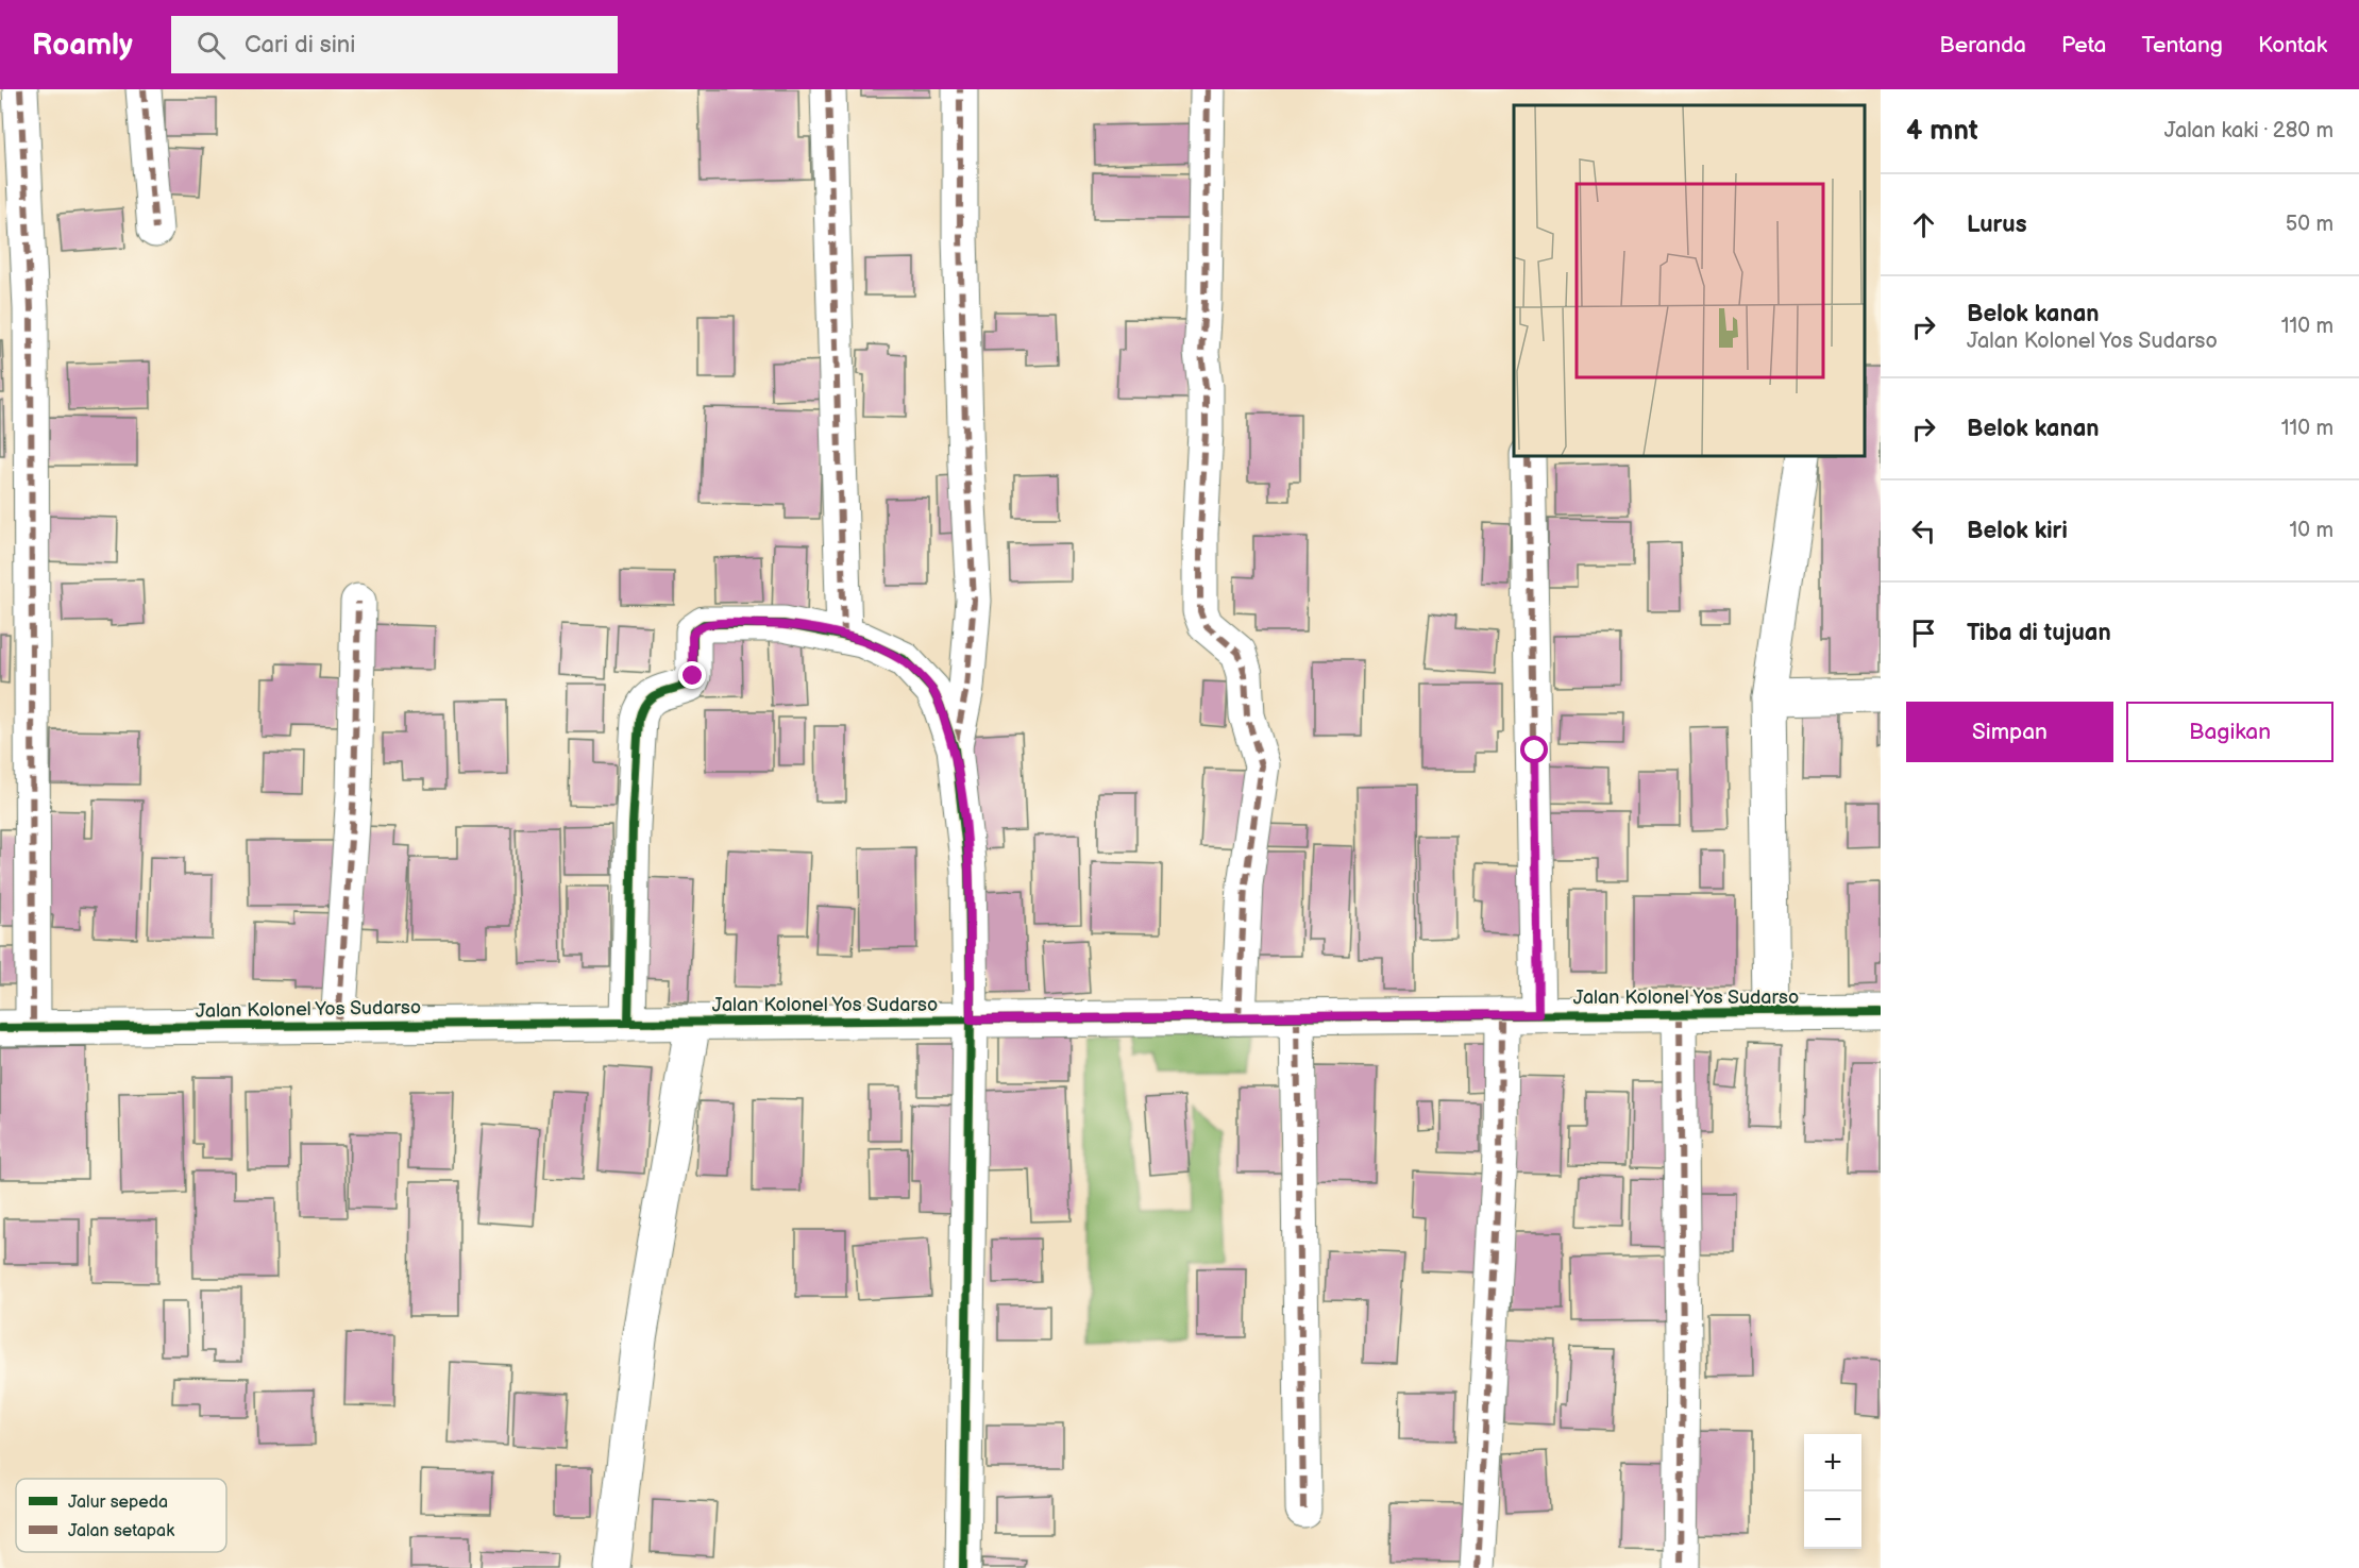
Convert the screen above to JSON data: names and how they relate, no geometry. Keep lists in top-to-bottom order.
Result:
{
  "streets": {
    "street": ["Jalan Kolonel Yos Sudarso"]
  },
  "legend": ["Jalur sepeda", "Jalan setapak"],
  "page": {
    "header": "Roamly",
    "search": "Cari di sini",
    "nav": [
      "Beranda",
      "Peta",
      "Tentang",
      "Kontak"
    ],
    "heading": ["4 mnt", "Jalan kaki · 280 m"],
    "list": [
      ["Lurus", "50 m"],
      ["Belok kanan", "Jalan Kolonel Yos Sudarso", "110 m"],
      ["Belok kanan", "110 m"],
      ["Belok kiri", "10 m"],
      "Tiba di tujuan"
    ],
    "buttons": ["Simpan", "Bagikan"],
    "map_buttons": ["+", "−"]
  }
}
